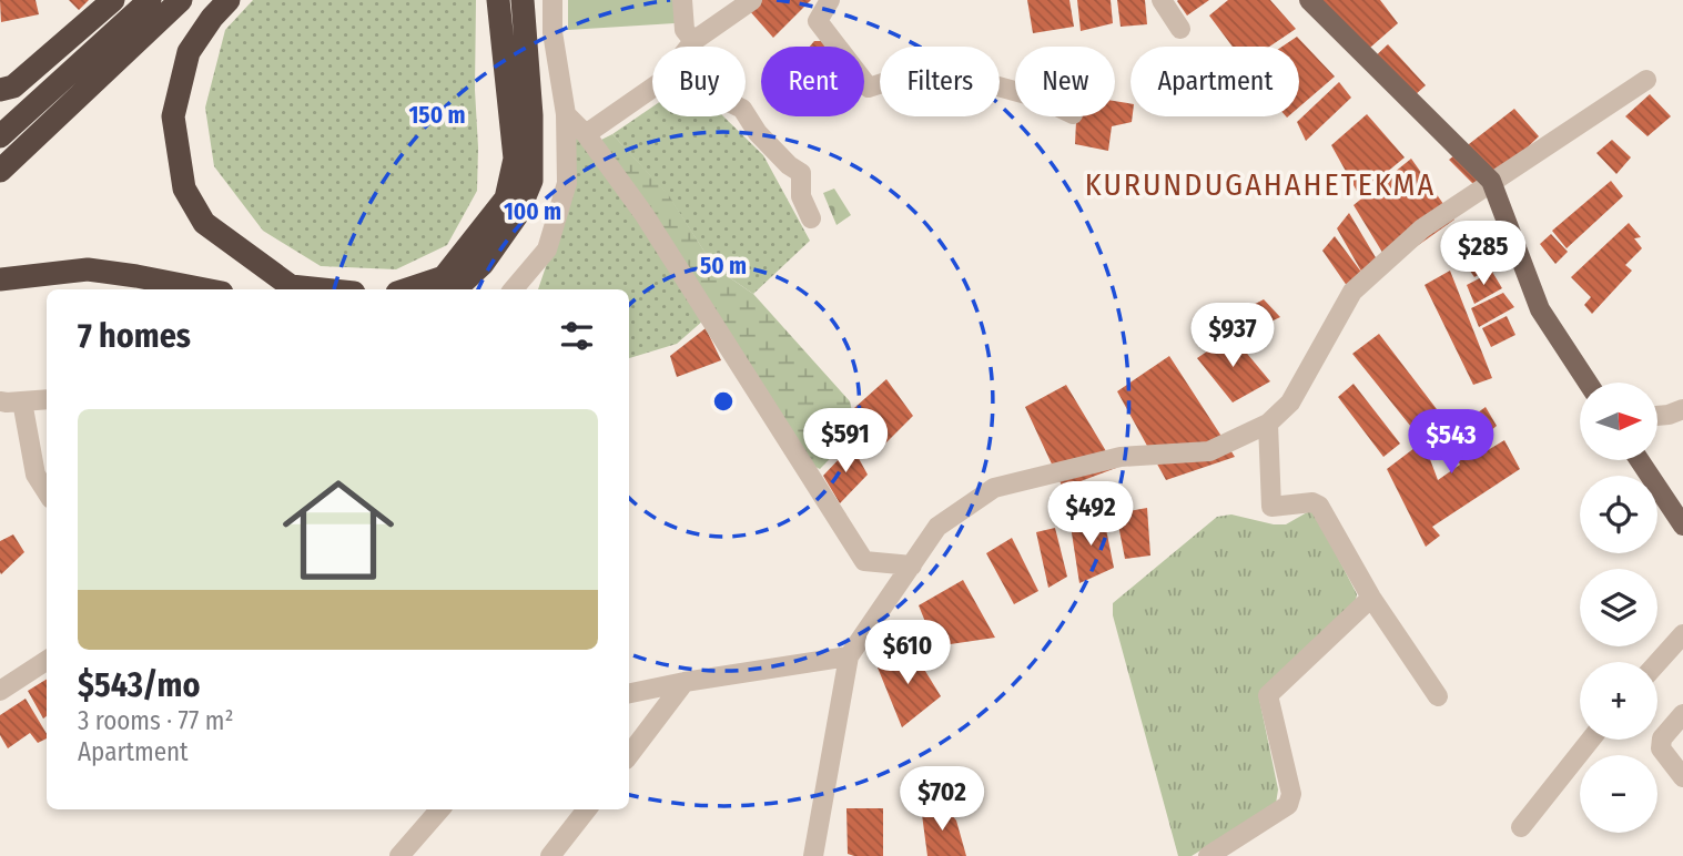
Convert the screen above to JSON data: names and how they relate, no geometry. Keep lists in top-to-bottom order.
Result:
{
  "districts": ["KURUNDUGAHAHETEKMA"],
  "north": "right",
  "page": {
    "chip": [
      "Buy",
      "Rent",
      "Filters",
      "New",
      "Apartment"
    ],
    "price": [
      "$285",
      "$937",
      "$591",
      "$543",
      "$492",
      "$610",
      "$702"
    ],
    "heading": "7 homes",
    "map_buttons": ["+", "−"],
    "list": [
      {
        "name": "$543/mo",
        "note": "3 rooms · 77 m² · Apartment"
      }
    ]
  },
  "rings": ["150 m", "100 m", "50 m"]
}
